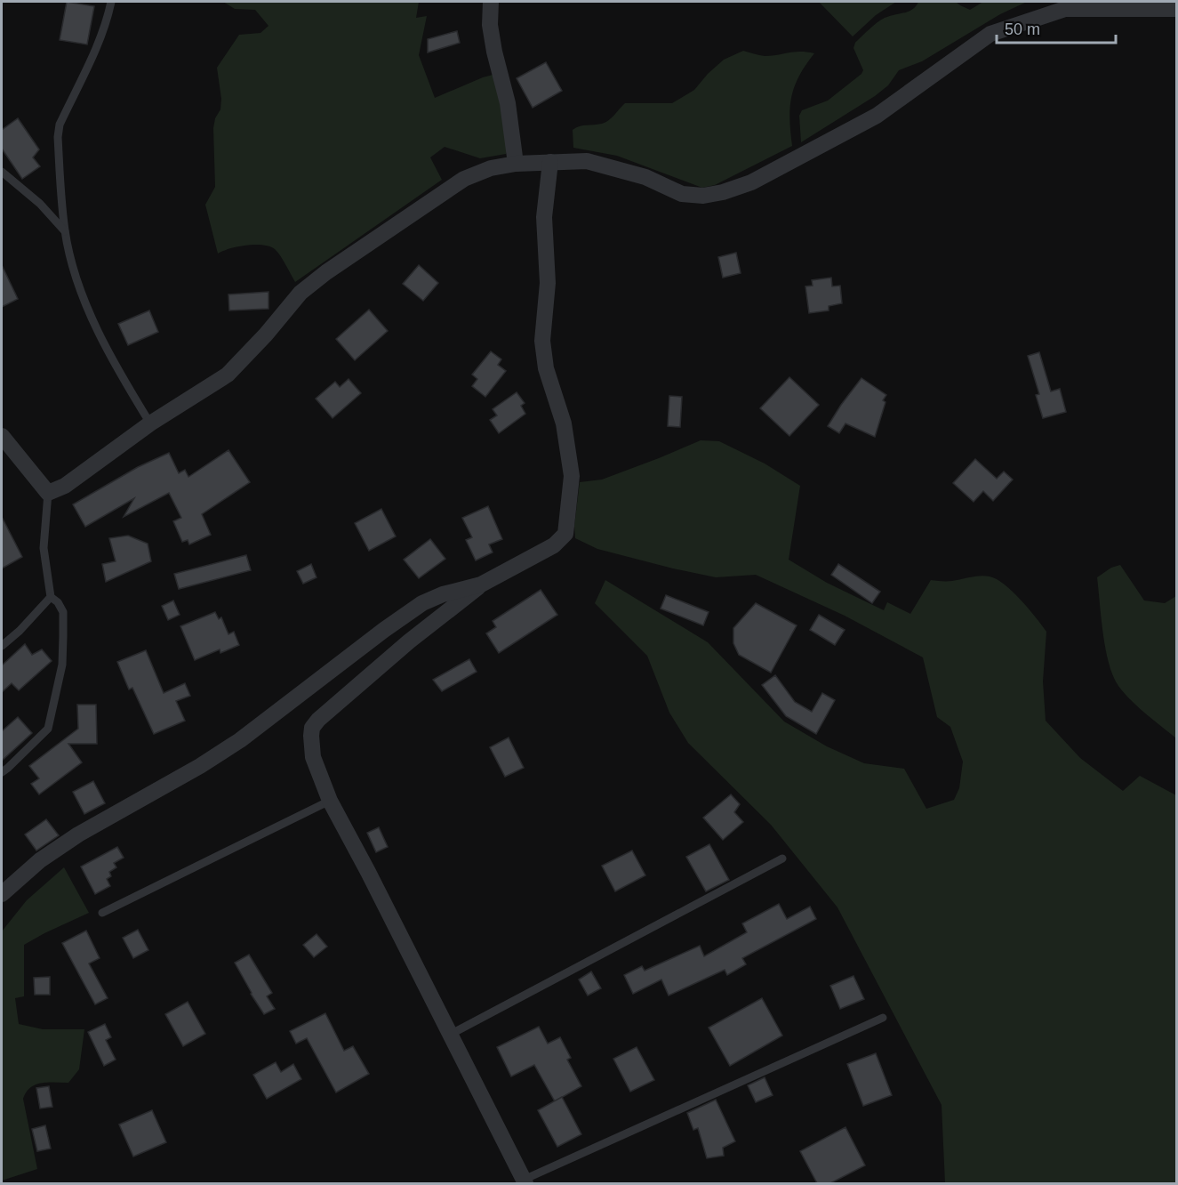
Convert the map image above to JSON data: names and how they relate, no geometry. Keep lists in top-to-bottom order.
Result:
{
  "scale_bar": "50 m"
}
